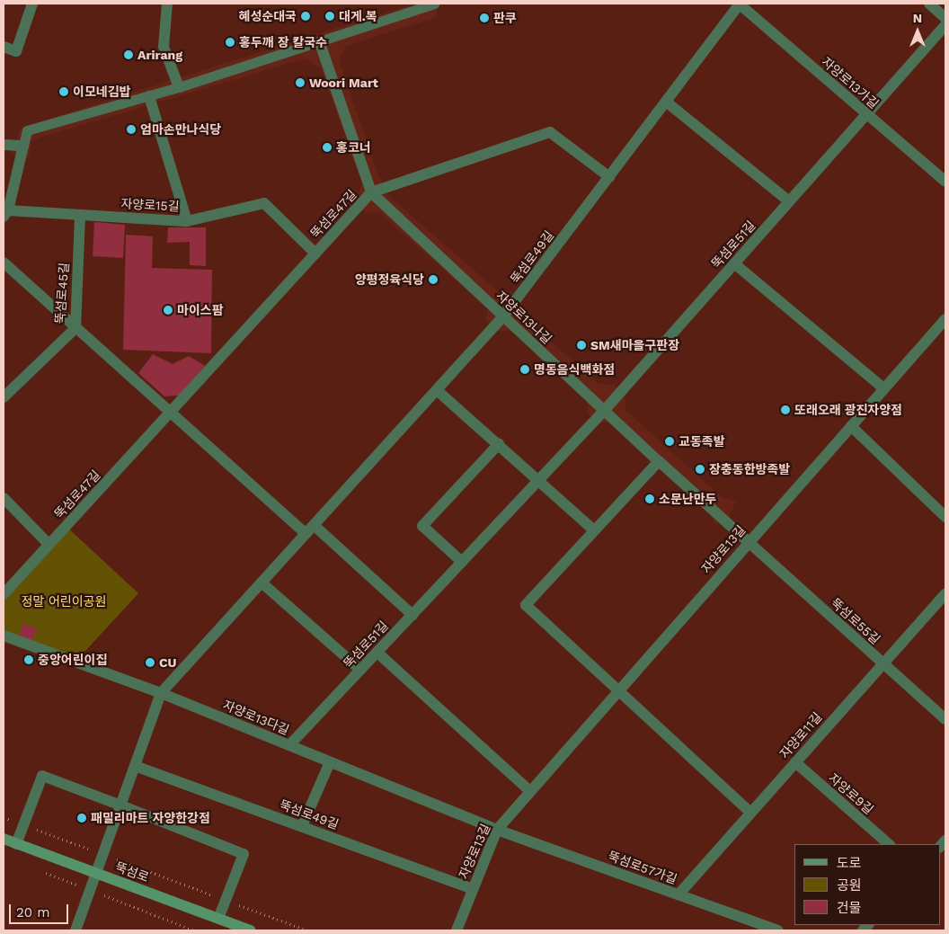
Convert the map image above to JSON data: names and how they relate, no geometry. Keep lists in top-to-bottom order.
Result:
{
  "streets": {
    "main road": ["뚝섬로"],
    "street": [
      "자양로13가길",
      "자양로15길",
      "뚝섬로47길",
      "뚝섬로51길",
      "뚝섬로49길",
      "뚝섬로45길",
      "자양로13나길",
      "자양로13길",
      "뚝섬로55길",
      "자양로13다길",
      "자양로11길",
      "자양로9길",
      "뚝섬로57가길"
    ]
  },
  "crossings": [
    ["자양로13가길", "뚝섬로51길"],
    ["자양로13가길", "뚝섬로49길"],
    ["자양로15길", "뚝섬로47길"],
    ["자양로15길", "뚝섬로45길"],
    ["자양로15길", "자양로13나길"],
    ["뚝섬로47길", "자양로13나길"],
    ["뚝섬로51길", "자양로13나길"],
    ["뚝섬로51길", "자양로13다길"],
    ["뚝섬로49길", "자양로13나길"],
    ["뚝섬로49길", "자양로13길"],
    ["뚝섬로49길", "자양로13다길"],
    ["뚝섬로49길", "뚝섬로"],
    ["자양로13나길", "자양로13길"],
    ["자양로13나길", "뚝섬로55길"],
    ["자양로13길", "뚝섬로55길"],
    ["자양로13길", "자양로13다길"],
    ["자양로13길", "뚝섬로57가길"],
    ["뚝섬로55길", "자양로11길"],
    ["자양로13다길", "뚝섬로57가길"],
    ["자양로11길", "자양로9길"],
    ["자양로11길", "뚝섬로57가길"]
  ],
  "parks": ["정말 어린이공원"],
  "places": [
    "혜성순대국",
    "대게.복",
    "판쿠",
    "홍두깨 장 칼국수",
    "Arirang",
    "Woori Mart",
    "이모네김밥",
    "엄마손만나식당",
    "홍코너",
    "양평정육식당",
    "마이스팜",
    "SM새마을구판장",
    "명동음식백화점",
    "또래오래 광진자양점",
    "교동족발",
    "장충동한방족발",
    "소문난만두",
    "중앙어린이집",
    "CU",
    "패밀리마트 자양한강점"
  ],
  "legend": ["도로", "공원", "건물"],
  "scale_bar": "20 m",
  "north": "top"
}
